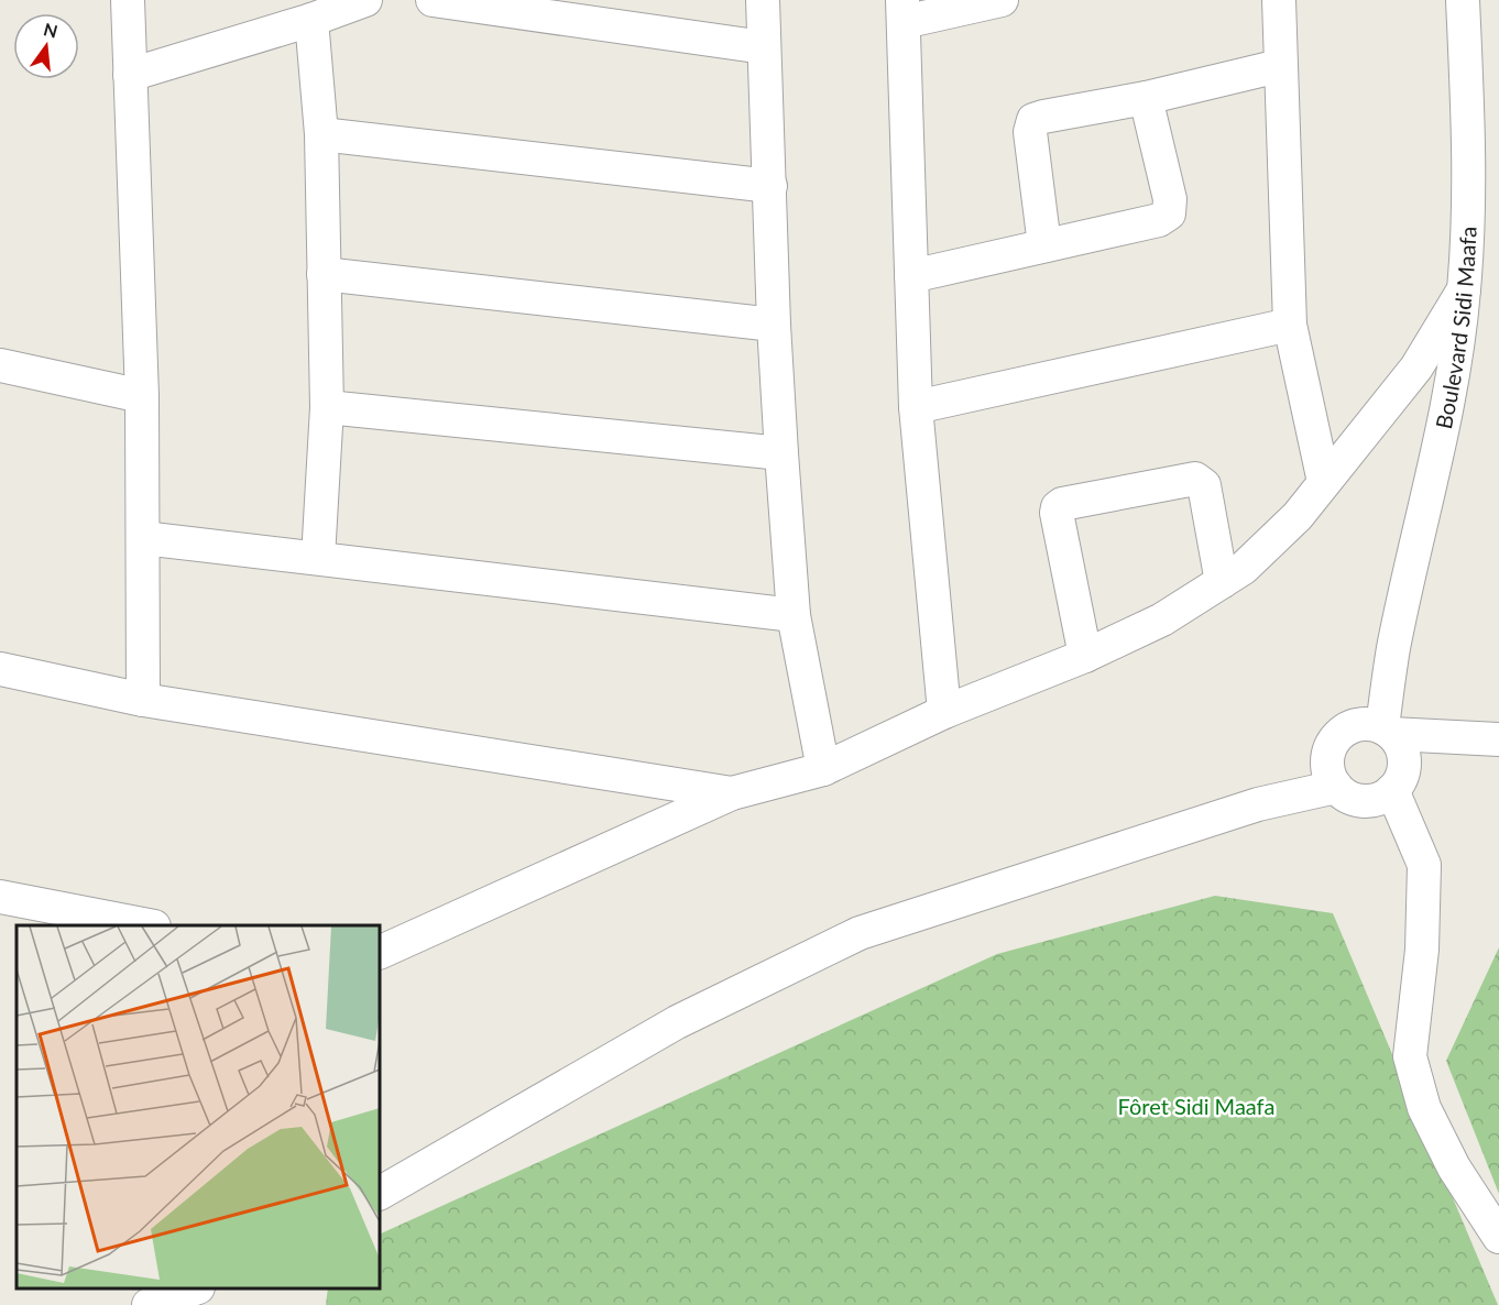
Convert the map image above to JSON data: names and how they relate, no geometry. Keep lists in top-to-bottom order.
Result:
{
  "streets": {
    "street": ["Boulevard Sidi Maafa"]
  },
  "parks": ["Fôret Sidi Maafa"],
  "north": "top"
}
